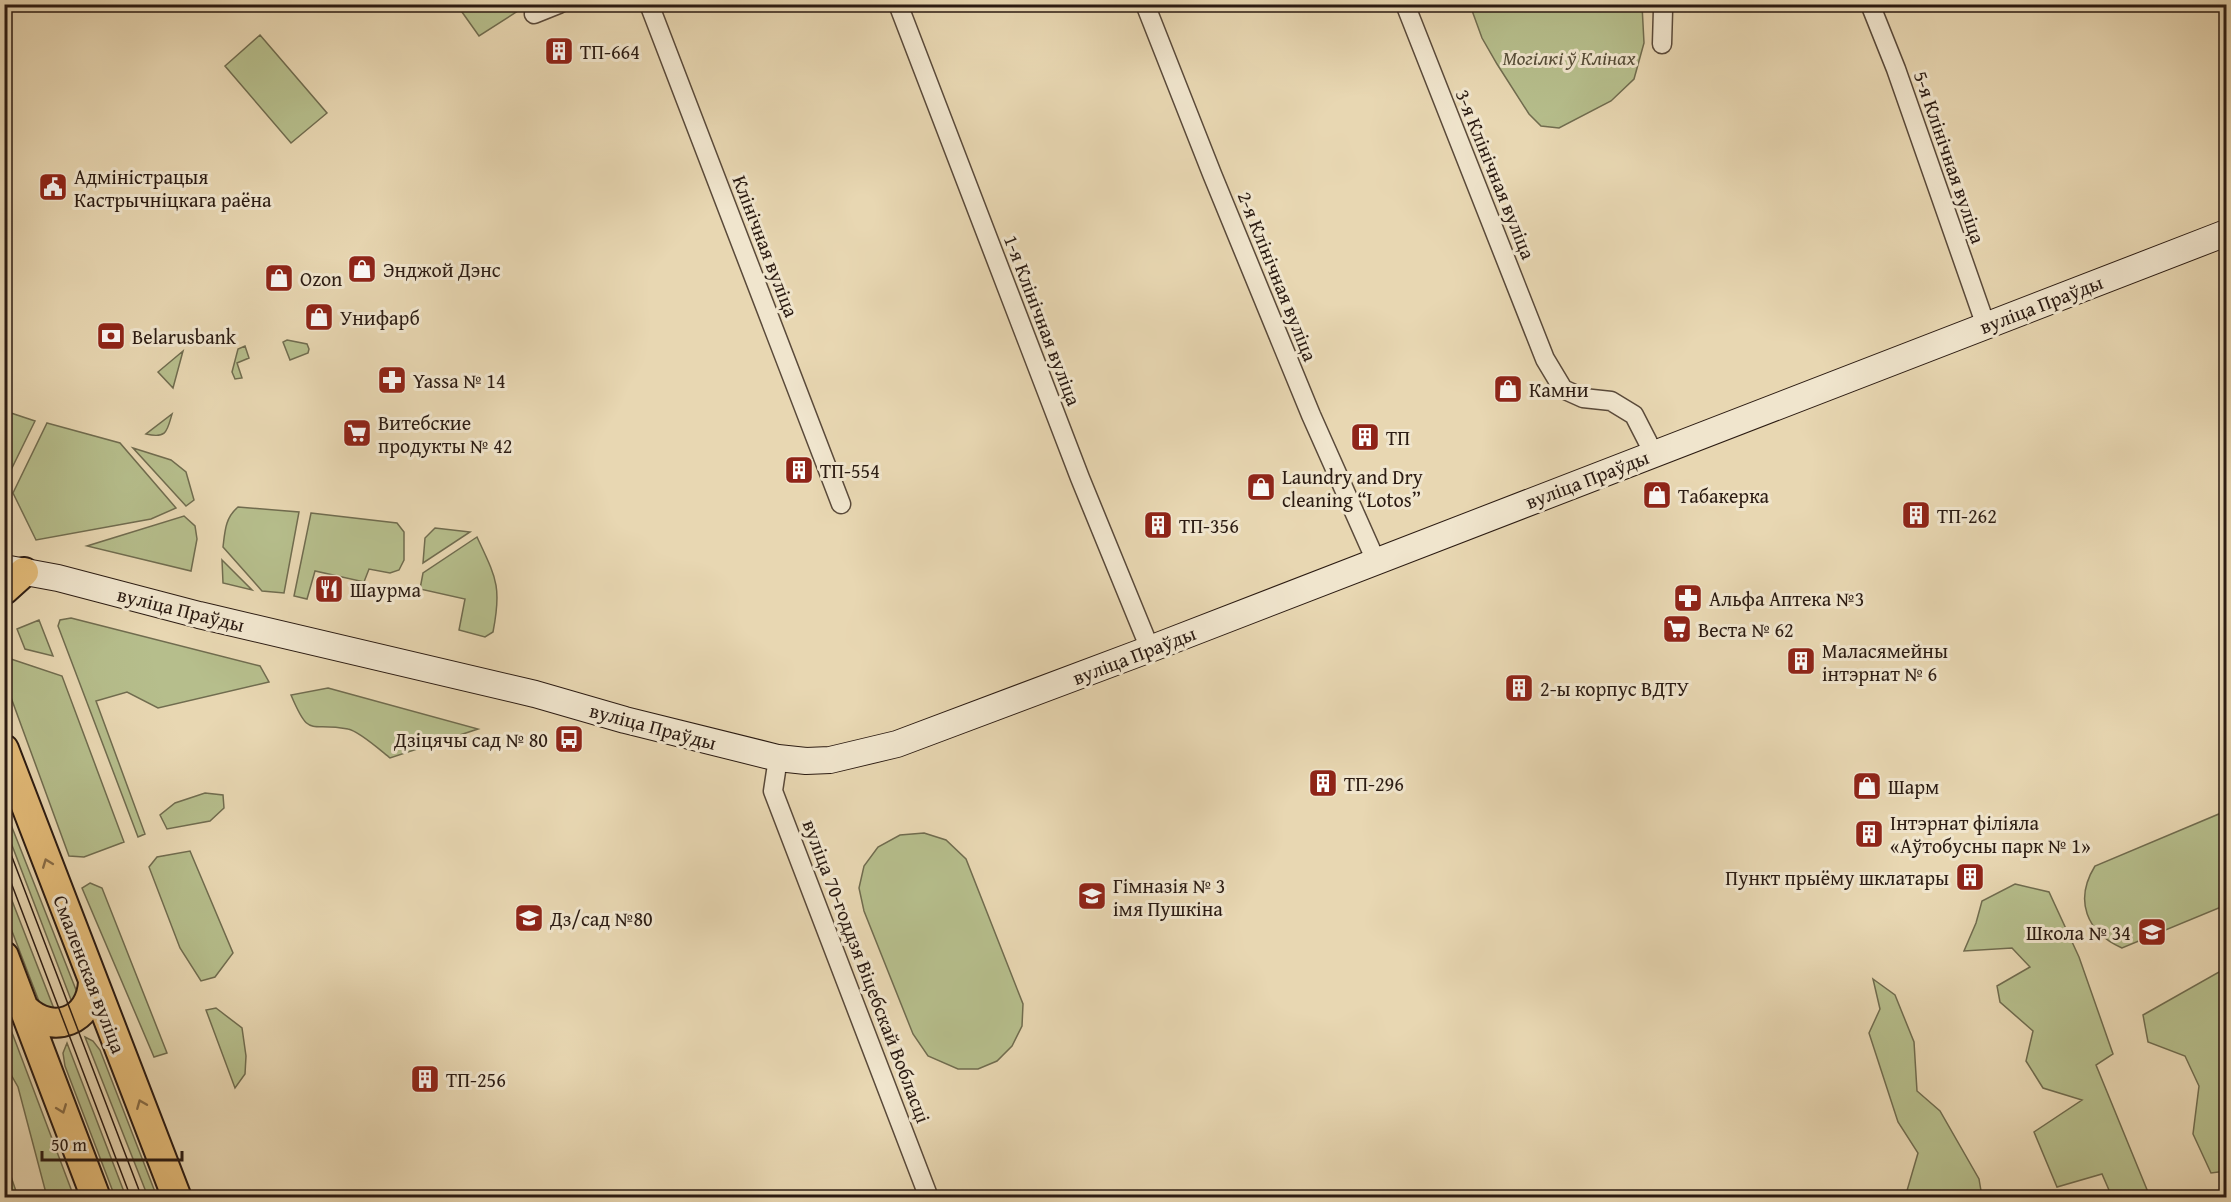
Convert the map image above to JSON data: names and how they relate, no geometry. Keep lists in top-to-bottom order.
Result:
{
  "streets": {
    "main road": ["вуліца Праўды", "Смаленская вуліца"],
    "street": [
      "5-я Клінічная вуліца",
      "3-я Клінічная вуліца",
      "Клінічная вуліца",
      "2-я Клінічная вуліца",
      "1-я Клінічная вуліца",
      "вуліца 70-годдзя Віцебскай Вобласці"
    ]
  },
  "crossings": [
    ["5-я Клінічная вуліца", "вуліца Праўды"],
    ["3-я Клінічная вуліца", "вуліца Праўды"],
    ["2-я Клінічная вуліца", "вуліца Праўды"],
    ["вуліца Праўды", "1-я Клінічная вуліца"],
    ["вуліца Праўды", "вуліца 70-годдзя Віцебскай Вобласці"]
  ],
  "parks": ["Могілкі ў Клінах"],
  "places": {
    "building": [
      "ТП-664",
      "ТП",
      "ТП-554",
      "ТП-262",
      "ТП-356",
      "Маласямейны інтэрнат № 6",
      "2-ы корпус ВДТУ",
      "ТП-296",
      "Інтэрнат філіяла «Аўтобусны парк № 1»",
      "Пункт прыёму шклатары",
      "ТП-256"
    ],
    "public building": ["Адміністрацыя Кастрычніцкага раёна"],
    "shop": [
      "Энджой Дэнс",
      "Ozon",
      "Унифарб",
      "Камни",
      "Laundry and Dry cleaning “Lotos”",
      "Табакерка",
      "Шарм"
    ],
    "bank": ["Belarusbank"],
    "pharmacy": ["Yassa № 14", "Альфа Аптека №3"],
    "supermarket": ["Витебские продукты № 42", "Веста № 62"],
    "restaurant": ["Шаурма"],
    "bus stop": ["Дзіцячы сад № 80"],
    "school or university": ["Гімназія № 3 імя Пушкіна", "Дз/сад №80", "Школа № 34"]
  },
  "scale_bar": "50 m"
}
